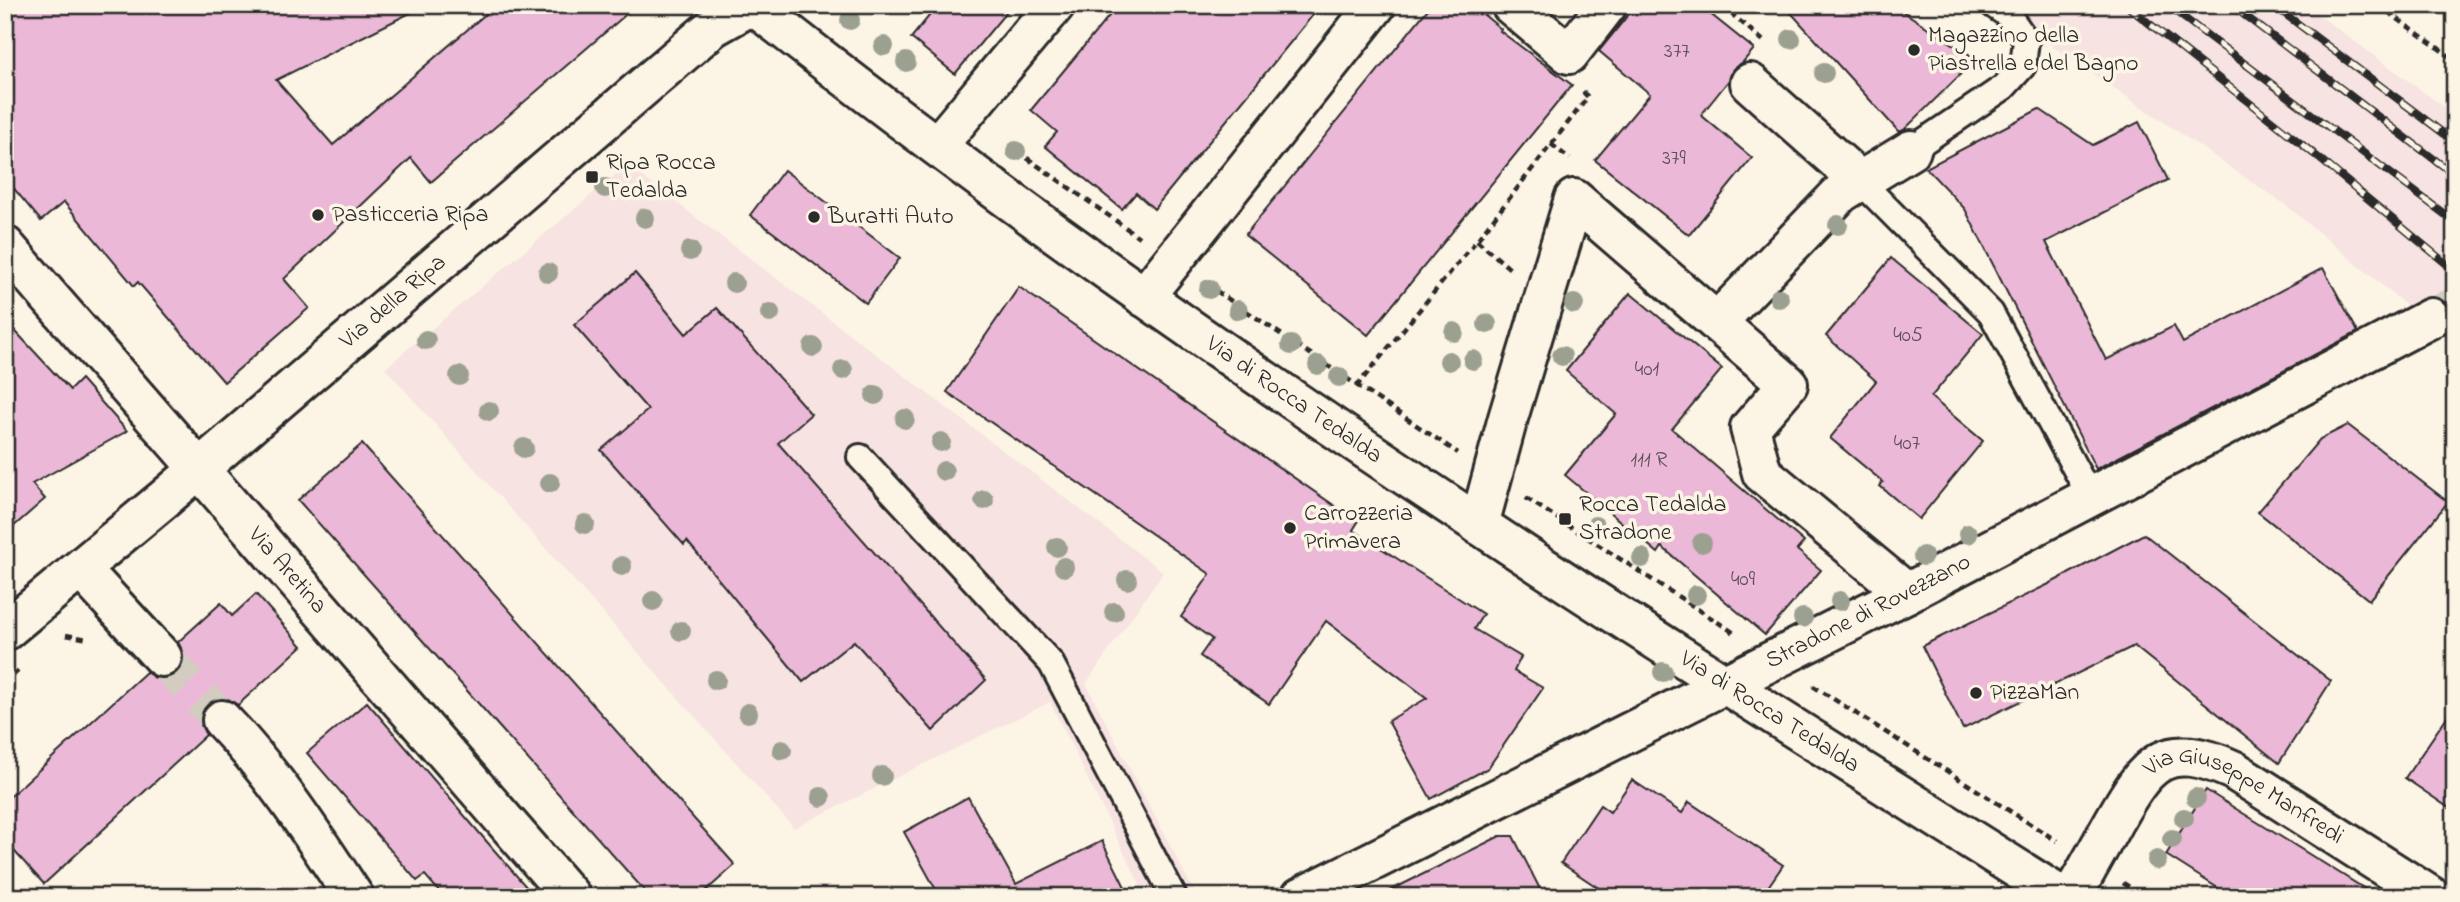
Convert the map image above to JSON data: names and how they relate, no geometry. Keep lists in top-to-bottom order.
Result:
{
  "streets": {
    "street": [
      "Via della Ripa",
      "Via di Rocca Tedalda",
      "Via Aretina",
      "Stradone di Rovezzano",
      "Via Giuseppe Manfredi"
    ]
  },
  "crossings": [
    ["Via della Ripa", "Via di Rocca Tedalda"],
    ["Via della Ripa", "Via Aretina"],
    ["Via di Rocca Tedalda", "Stradone di Rovezzano"]
  ],
  "places": {
    "other": [
      "Magazzino della Piastrella e del Bagno",
      "Pasticceria Ripa",
      "Buratti Auto",
      "Carrozzeria Primavera",
      "PizzaMan"
    ],
    "transit": ["Ripa Rocca Tedalda", "Rocca Tedalda Stradone"]
  },
  "house_numbers": [
    "377",
    "379",
    "405",
    "401",
    "407",
    "111 R",
    "409"
  ]
}
